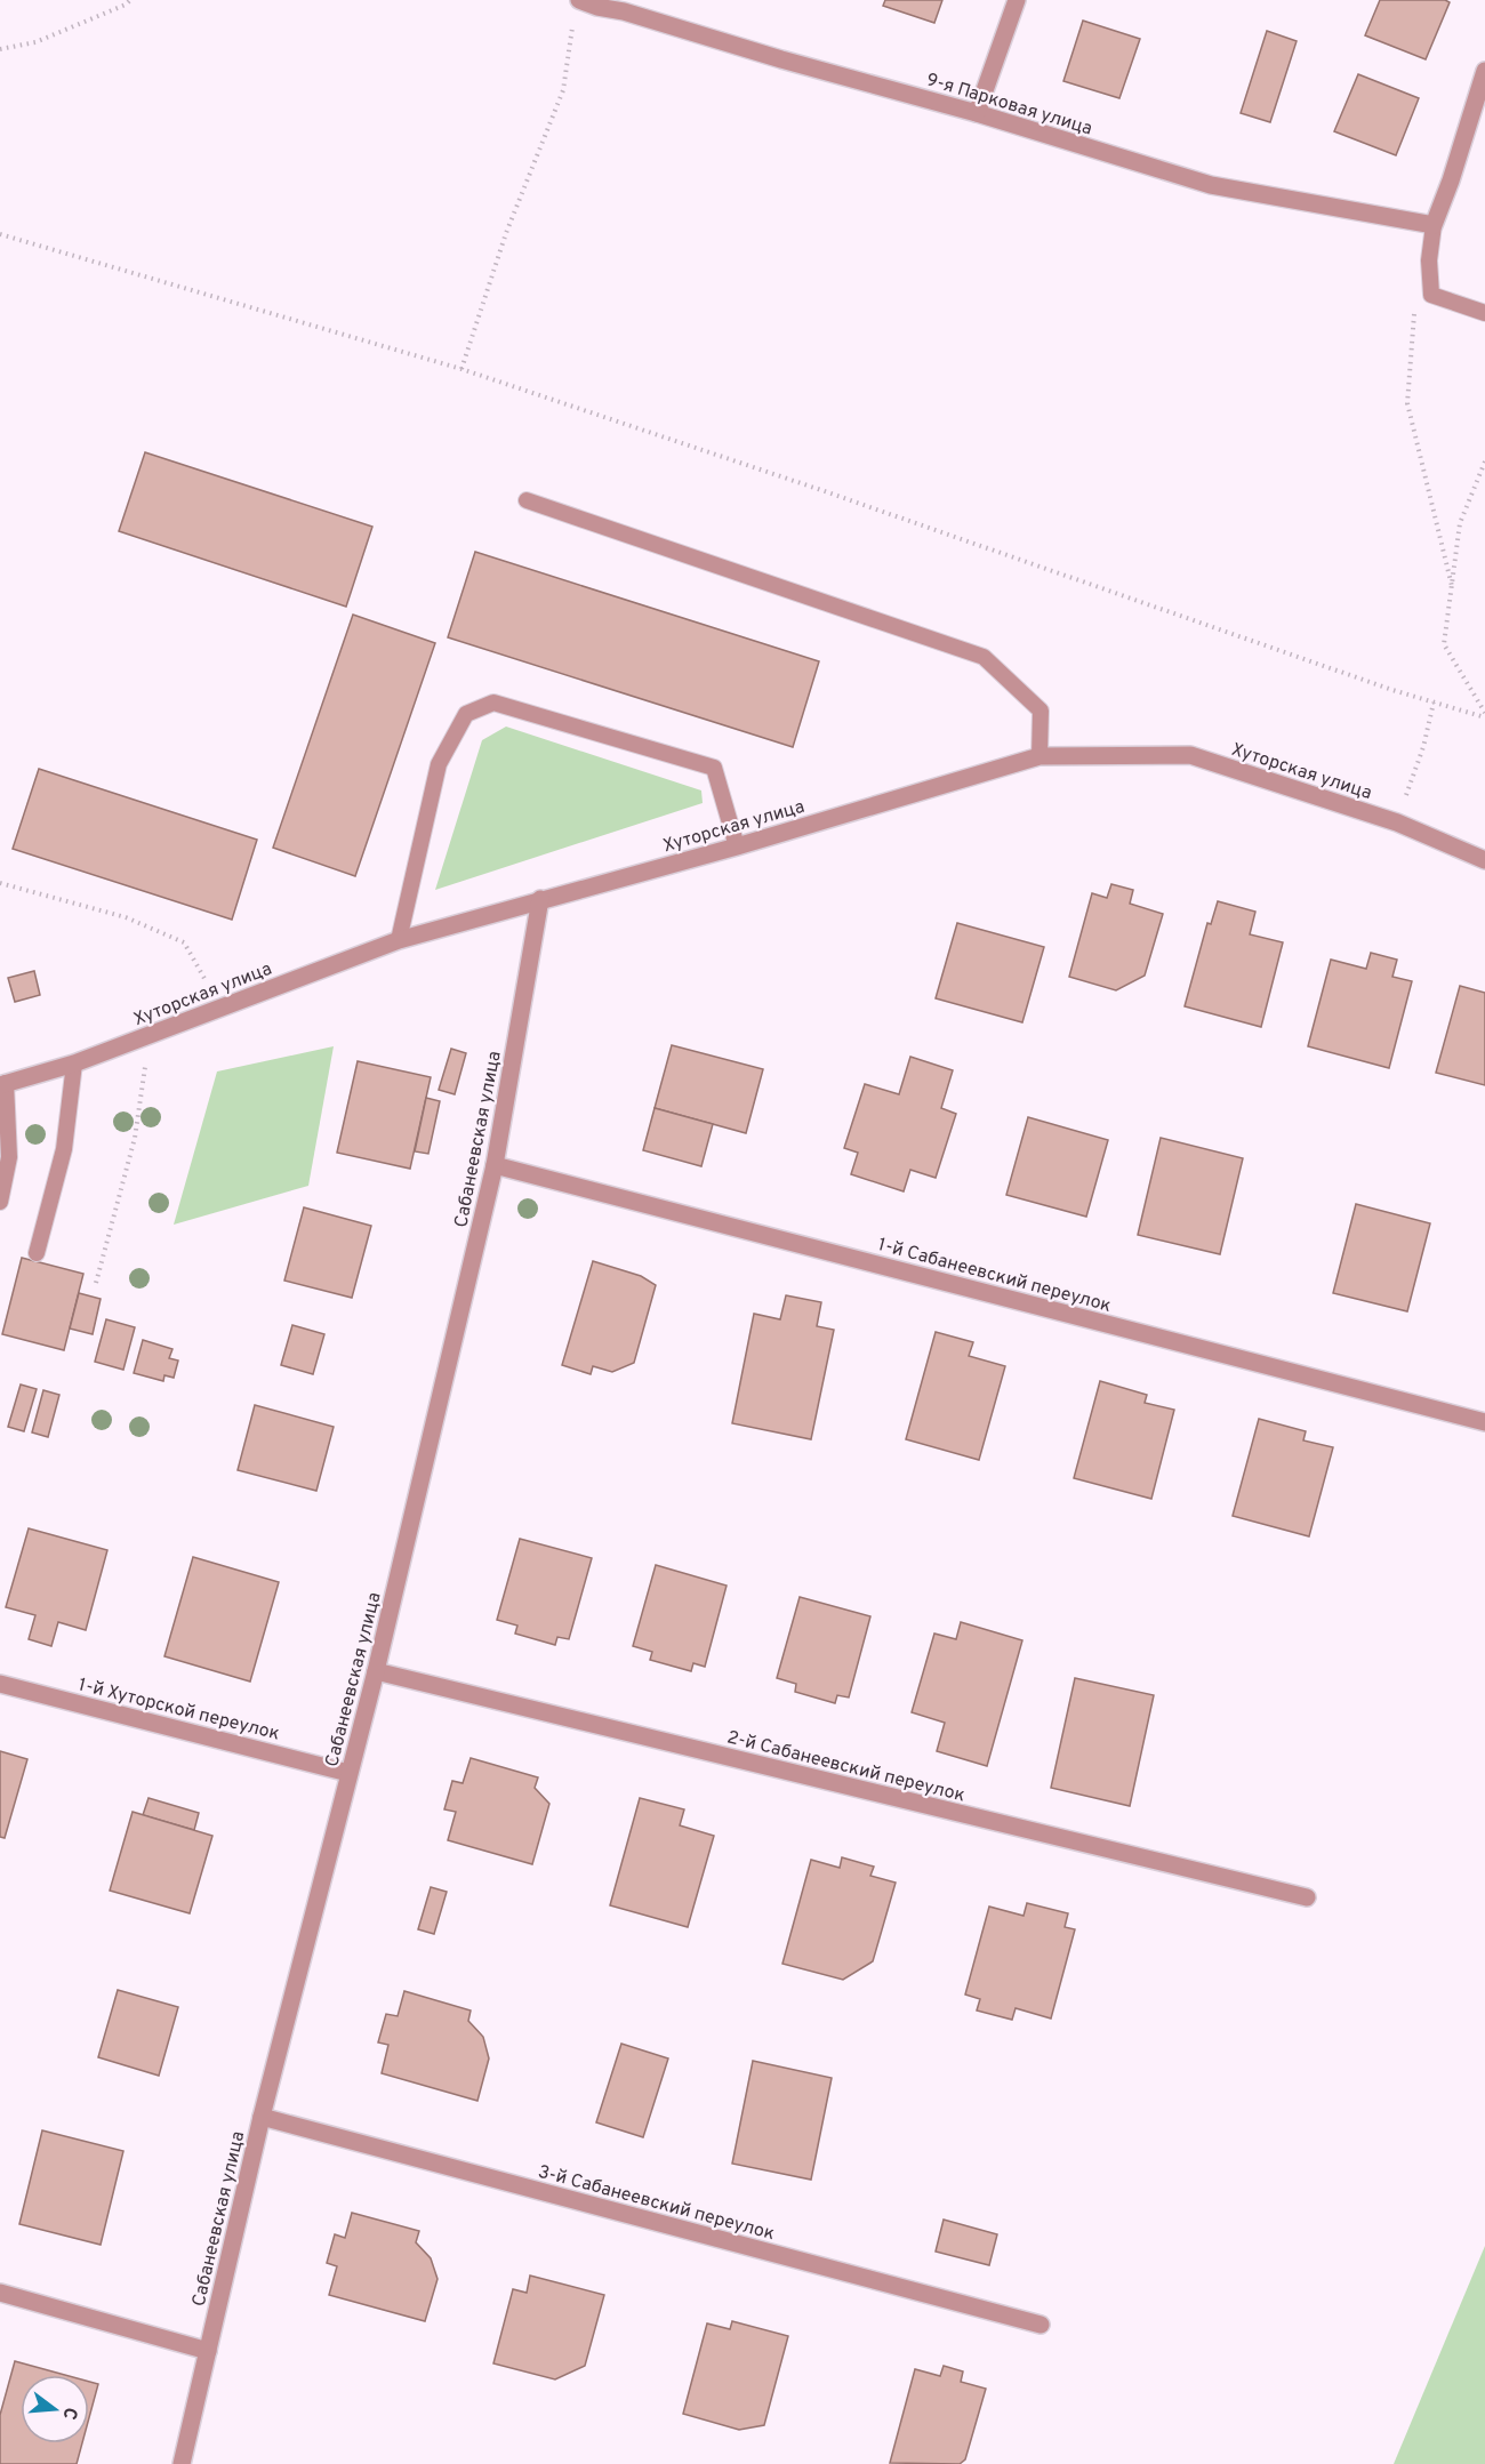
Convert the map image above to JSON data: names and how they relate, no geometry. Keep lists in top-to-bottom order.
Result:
{
  "streets": {
    "street": [
      "9-я Парковая улица",
      "Хуторская улица",
      "Сабанеевская улица",
      "1-й Сабанеевский переулок",
      "1-й Хуторской переулок",
      "2-й Сабанеевский переулок",
      "3-й Сабанеевский переулок"
    ]
  },
  "crossings": [
    ["Хуторская улица", "Сабанеевская улица"],
    ["Сабанеевская улица", "1-й Сабанеевский переулок"],
    ["Сабанеевская улица", "1-й Хуторской переулок"],
    ["Сабанеевская улица", "2-й Сабанеевский переулок"],
    ["Сабанеевская улица", "3-й Сабанеевский переулок"]
  ],
  "north": "right"
}
